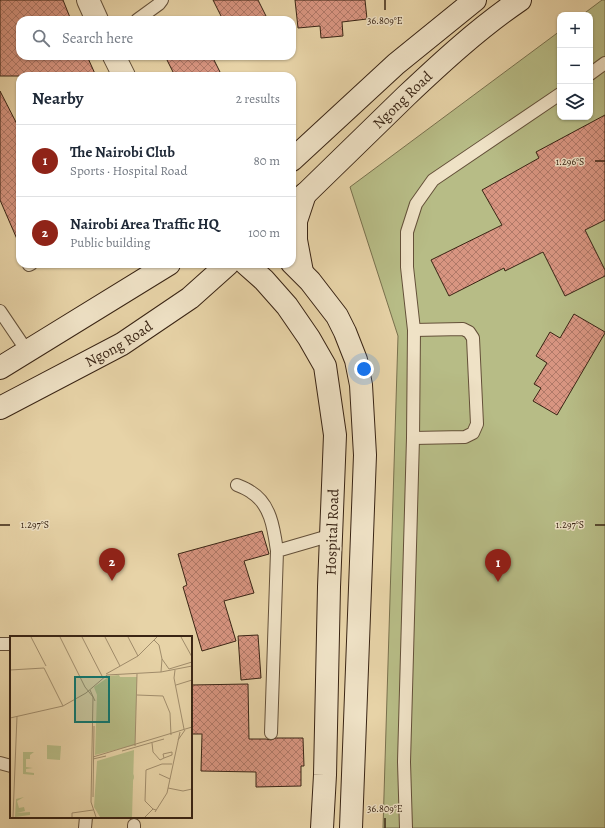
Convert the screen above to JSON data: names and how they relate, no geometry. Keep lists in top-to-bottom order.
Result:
{
  "streets": {
    "street": ["Ngong Road", "Hospital Road"]
  },
  "page": {
    "map_buttons": ["+", "−"],
    "search": "Search here",
    "heading": ["Nearby", "2 results"],
    "list": [
      {
        "mark": "1",
        "name": "The Nairobi Club",
        "note": "Sports · Hospital Road",
        "value": "80 m"
      },
      {
        "mark": "2",
        "name": "Nairobi Area Traffic HQ",
        "note": "Public building",
        "value": "100 m"
      }
    ],
    "pins": ["2", "1"]
  },
  "coordinates": ["36.809°E", "1.296°S", "1.297°S"]
}
